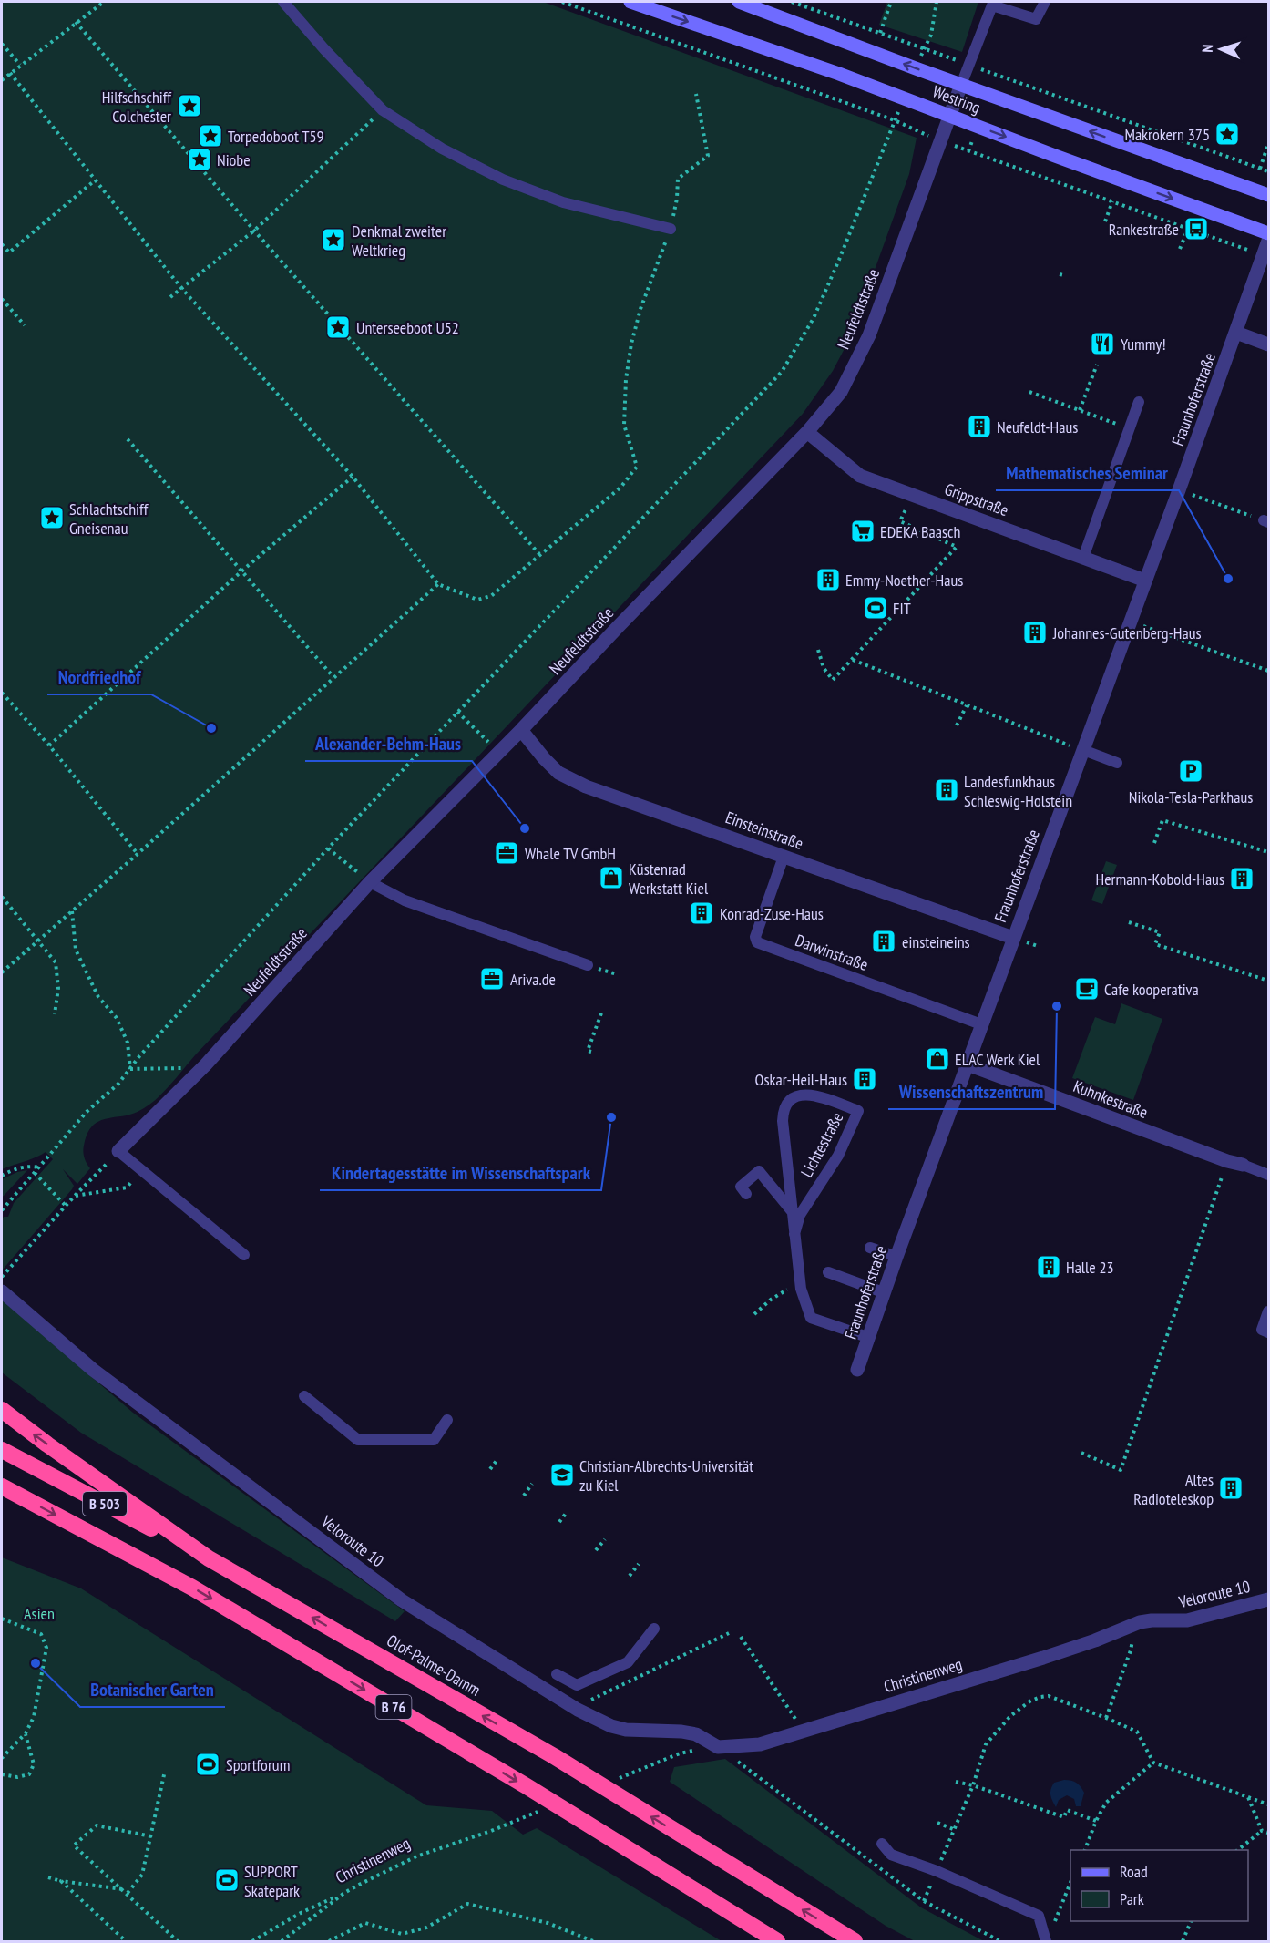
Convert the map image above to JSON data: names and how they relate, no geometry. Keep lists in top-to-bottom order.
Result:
{
  "streets": {
    "highway": ["B 503", "Olof-Palme-Damm", "B 76"],
    "main road": ["Westring"],
    "street": [
      "Neufeldtstraße",
      "Fraunhoferstraße",
      "Grippstraße",
      "Einsteinstraße",
      "Kuhnkestraße",
      "Veloroute 10",
      "Christinenweg"
    ],
    "lane": ["Darwinstraße", "Lichtestraße"]
  },
  "crossings": [
    ["Westring", "Neufeldtstraße"],
    ["Neufeldtstraße", "Grippstraße"],
    ["Neufeldtstraße", "Einsteinstraße"],
    ["Fraunhoferstraße", "Grippstraße"],
    ["Fraunhoferstraße", "Einsteinstraße"],
    ["Fraunhoferstraße", "Darwinstraße"],
    ["Fraunhoferstraße", "Kuhnkestraße"],
    ["Fraunhoferstraße", "Lichtestraße"],
    ["Einsteinstraße", "Darwinstraße"],
    ["B 503", "Olof-Palme-Damm"],
    ["Veloroute 10", "Christinenweg"]
  ],
  "parks": ["Asien"],
  "places": {
    "place": [
      "Hilfschschiff Colchester",
      "Makrokern 375",
      "Torpedoboot T59",
      "Niobe",
      "Denkmal zweiter Weltkrieg",
      "Unterseeboot U52",
      "Schlachtschiff Gneisenau"
    ],
    "bus stop": ["Rankestraße"],
    "restaurant": ["Yummy!"],
    "building": [
      "Neufeldt-Haus",
      "Emmy-Noether-Haus",
      "Johannes-Gutenberg-Haus",
      "Landesfunkhaus Schleswig-Holstein",
      "Hermann-Kobold-Haus",
      "Konrad-Zuse-Haus",
      "einsteineins",
      "Oskar-Heil-Haus",
      "Halle 23",
      "Altes Radioteleskop"
    ],
    "supermarket": ["EDEKA Baasch"],
    "other": [
      "Mathematisches Seminar",
      "Nordfriedhof",
      "Alexander-Behm-Haus",
      "Wissenschaftszentrum",
      "Kindertagesstätte im Wissenschaftspark",
      "Botanischer Garten"
    ],
    "sports": ["FIT", "Sportforum", "SUPPORT Skatepark"],
    "parking": ["Nikola-Tesla-Parkhaus"],
    "office": ["Whale TV GmbH", "Ariva.de"],
    "shop": ["Küstenrad Werkstatt Kiel", "ELAC Werk Kiel"],
    "cafe": ["Cafe kooperativa"],
    "school or university": ["Christian-Albrechts-Universität zu Kiel"]
  },
  "legend": ["Road", "Park"],
  "north": "left"
}
